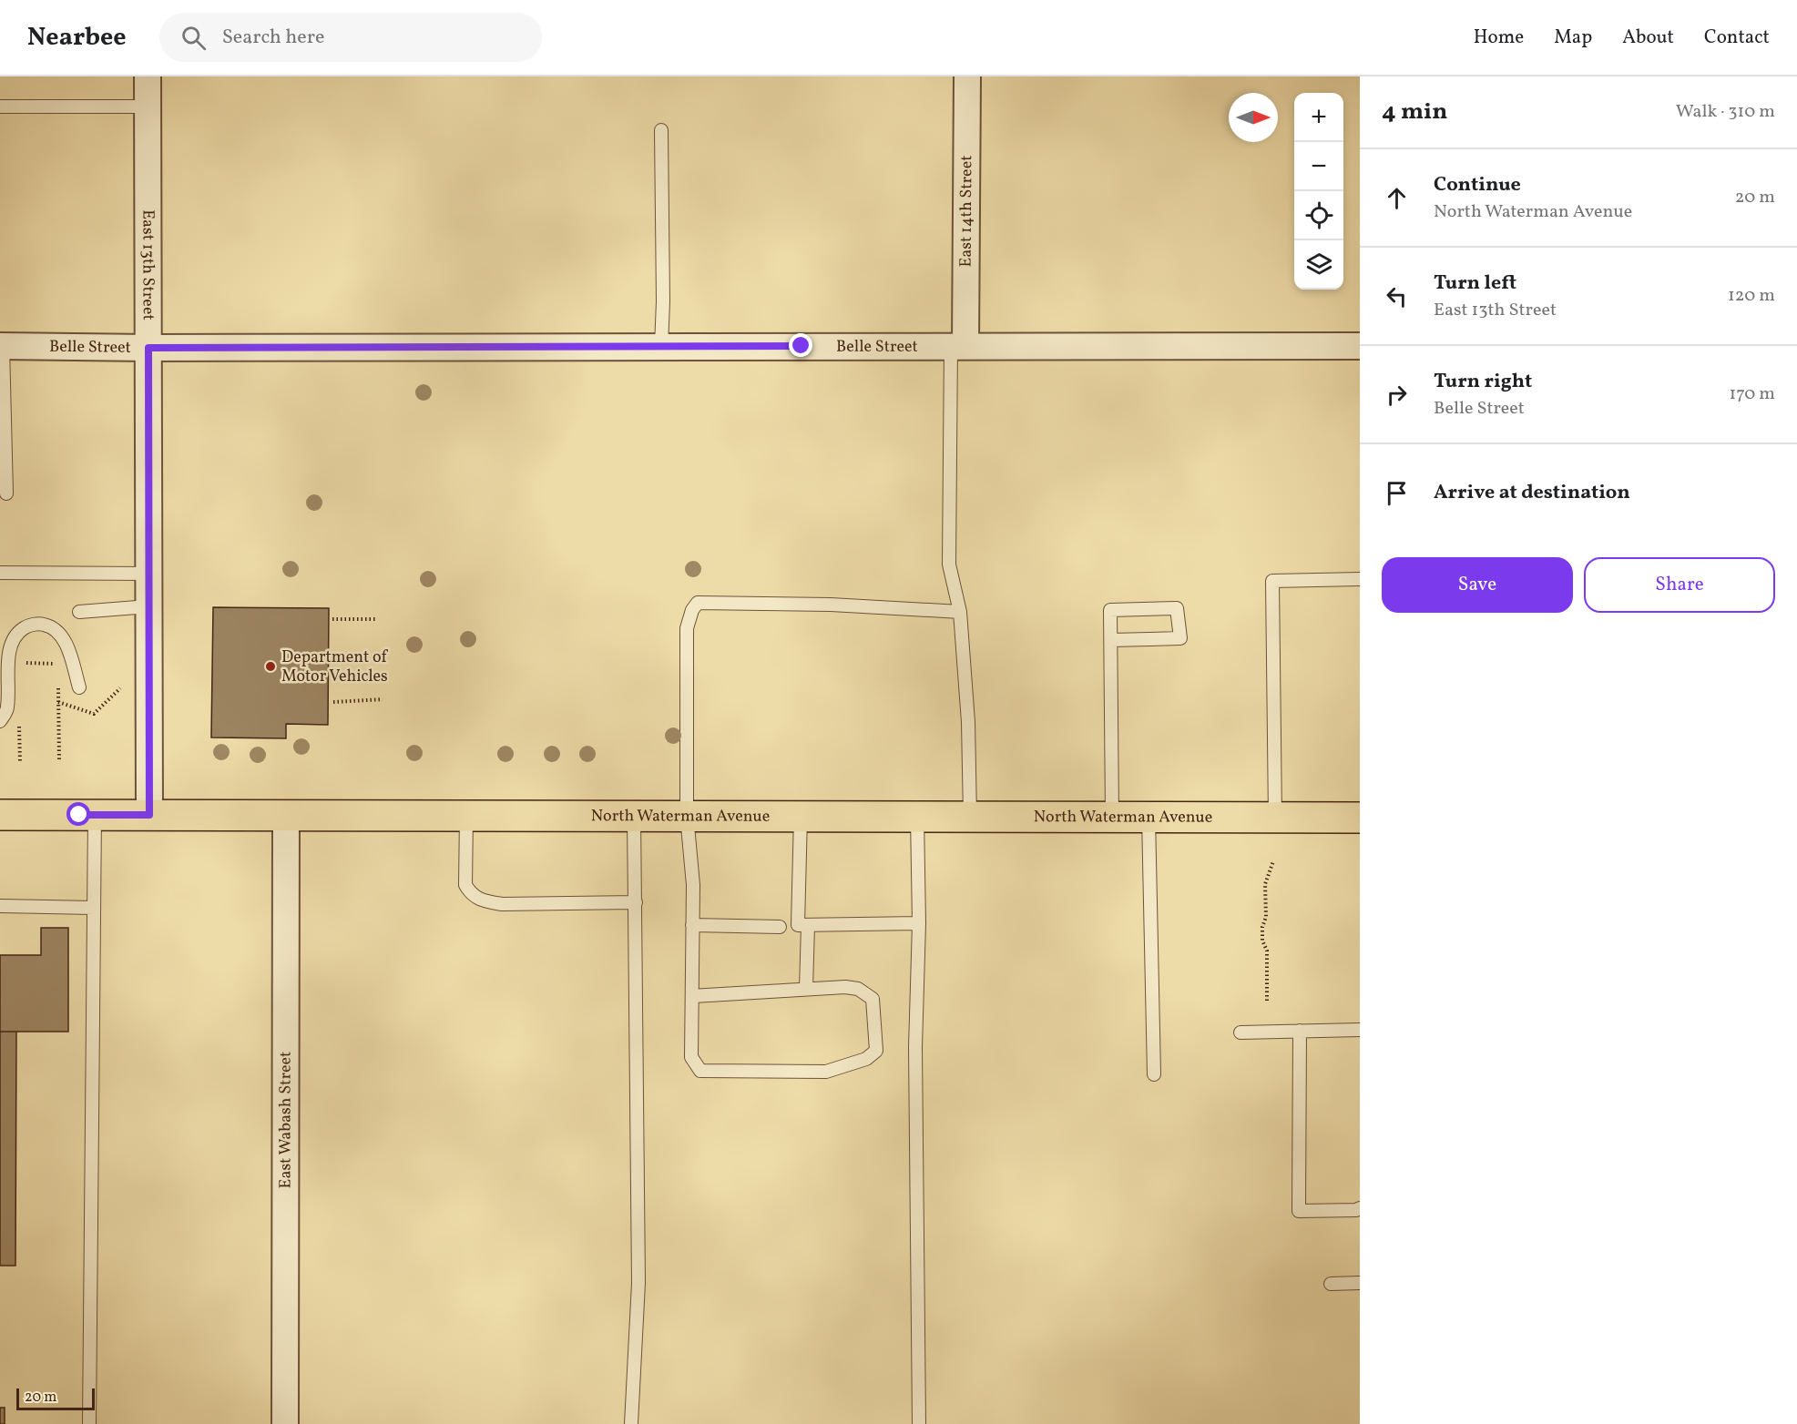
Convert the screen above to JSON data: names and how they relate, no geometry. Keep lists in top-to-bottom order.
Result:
{
  "streets": {
    "main road": ["North Waterman Avenue"],
    "street": [
      "East 14th Street",
      "East 13th Street",
      "Belle Street",
      "East Wabash Street"
    ]
  },
  "crossings": [
    ["East 14th Street", "Belle Street"],
    ["East 13th Street", "Belle Street"],
    ["East 13th Street", "North Waterman Avenue"],
    ["North Waterman Avenue", "East Wabash Street"]
  ],
  "places": ["Department of Motor Vehicles"],
  "scale_bar": "20 m",
  "north": "right",
  "page": {
    "header": "Nearbee",
    "search": "Search here",
    "nav": [
      "Home",
      "Map",
      "About",
      "Contact"
    ],
    "heading": ["4 min", "Walk · 310 m"],
    "map_buttons": ["+", "−"],
    "list": [
      ["Continue", "North Waterman Avenue", "20 m"],
      ["Turn left", "East 13th Street", "120 m"],
      ["Turn right", "Belle Street", "170 m"],
      "Arrive at destination"
    ],
    "buttons": ["Save", "Share"],
    "scale": "20 m"
  }
}
